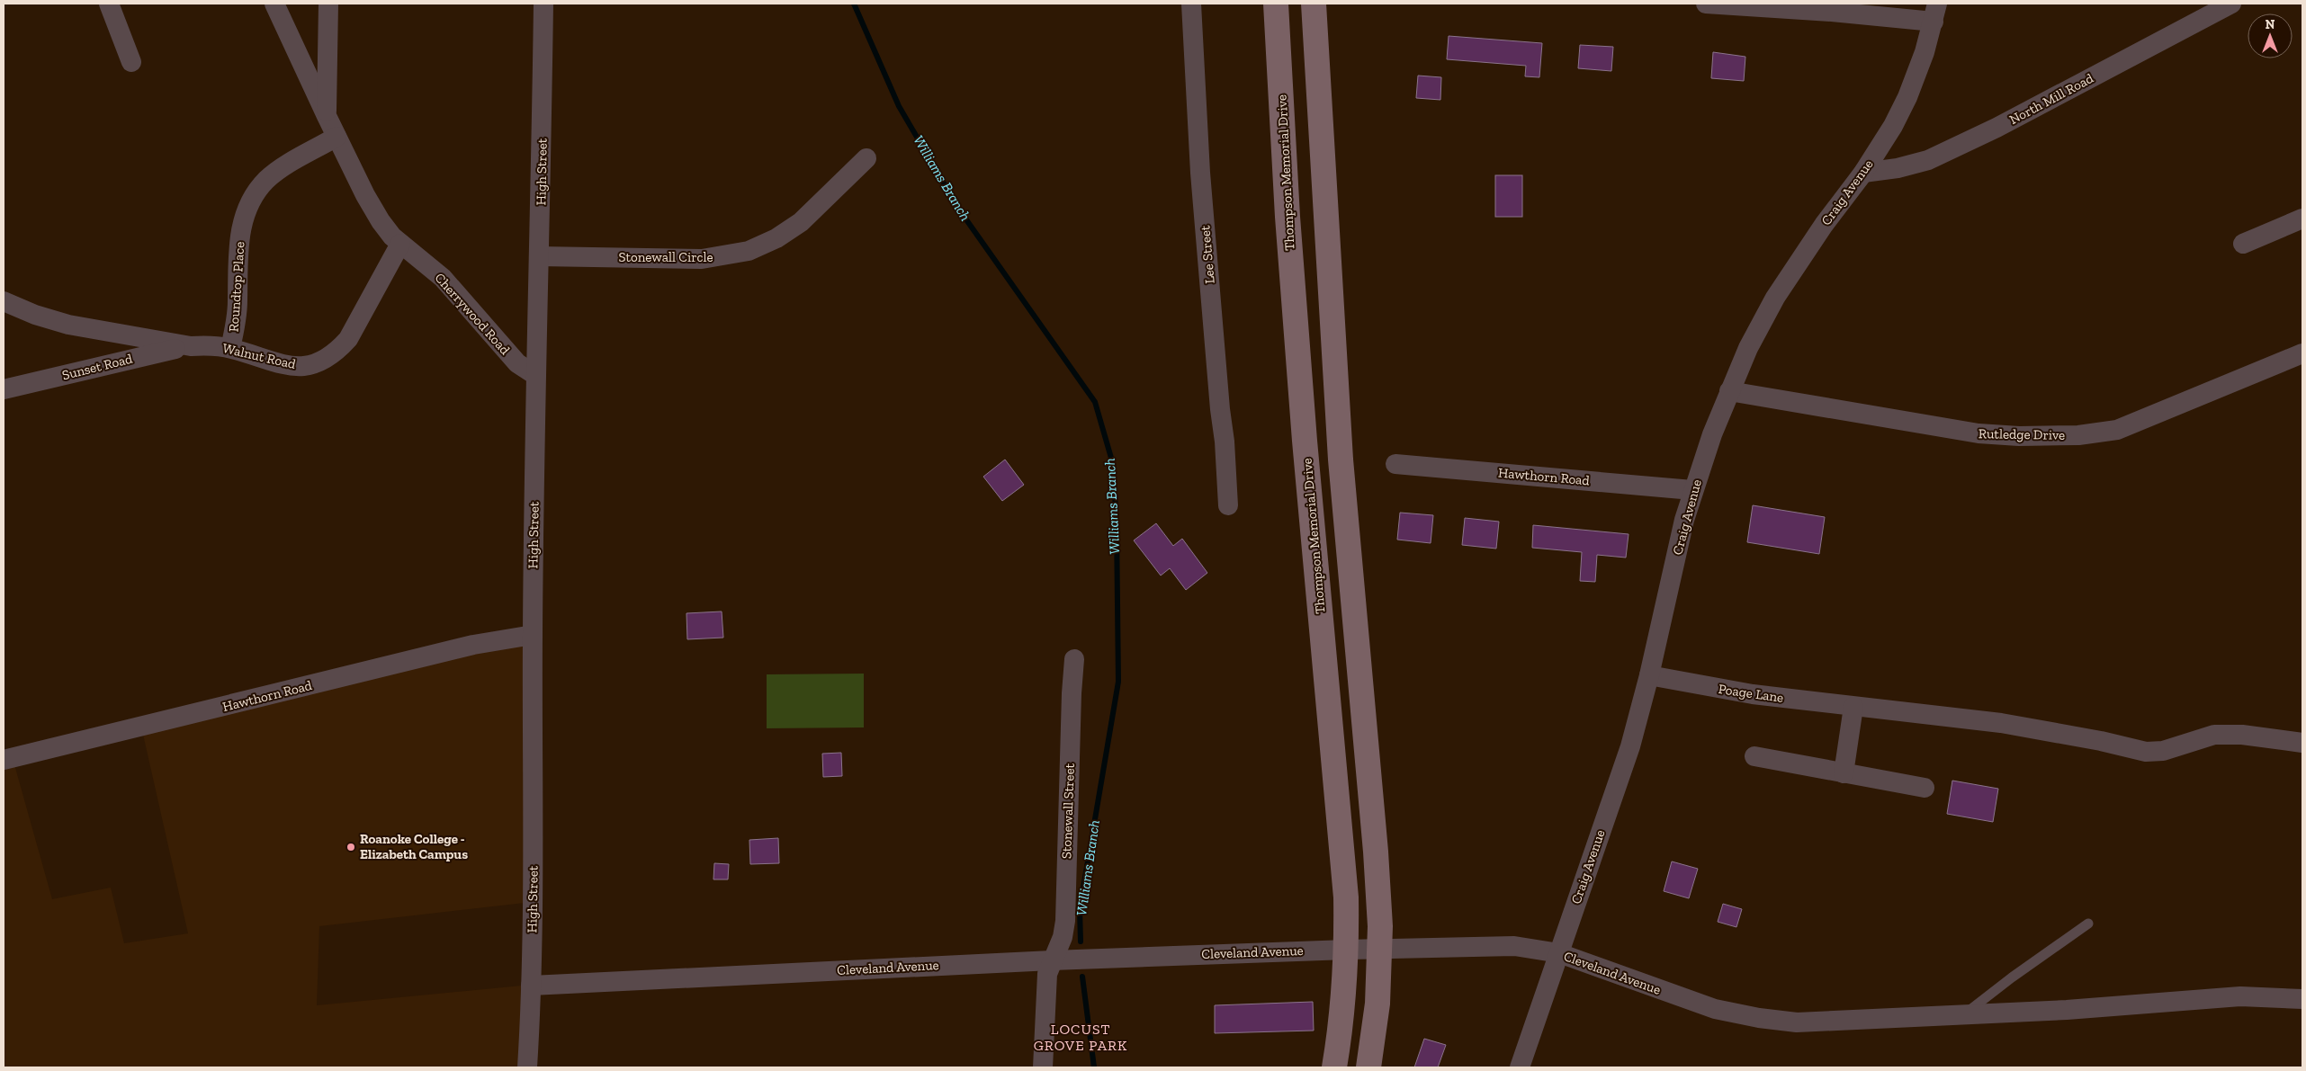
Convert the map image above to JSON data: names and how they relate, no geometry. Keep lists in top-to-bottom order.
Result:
{
  "streets": {
    "main road": ["Thompson Memorial Drive"],
    "street": [
      "North Mill Road",
      "High Street",
      "Craig Avenue",
      "Lee Street",
      "Stonewall Circle",
      "Roundtop Place",
      "Cherrywood Road",
      "Walnut Road",
      "Sunset Road",
      "Rutledge Drive",
      "Hawthorn Road",
      "Poage Lane",
      "Stonewall Street",
      "Cleveland Avenue"
    ]
  },
  "crossings": [
    ["North Mill Road", "Craig Avenue"],
    ["High Street", "Stonewall Circle"],
    ["High Street", "Cherrywood Road"],
    ["High Street", "Hawthorn Road"],
    ["High Street", "Cleveland Avenue"],
    ["Thompson Memorial Drive", "Cleveland Avenue"],
    ["Craig Avenue", "Rutledge Drive"],
    ["Craig Avenue", "Hawthorn Road"],
    ["Craig Avenue", "Poage Lane"],
    ["Craig Avenue", "Cleveland Avenue"],
    ["Roundtop Place", "Cherrywood Road"],
    ["Roundtop Place", "Walnut Road"],
    ["Cherrywood Road", "Walnut Road"],
    ["Walnut Road", "Sunset Road"],
    ["Stonewall Street", "Cleveland Avenue"]
  ],
  "districts": ["LOCUST GROVE PARK"],
  "water": ["Williams Branch"],
  "places": ["Roanoke College - Elizabeth Campus"],
  "north": "top"
}
